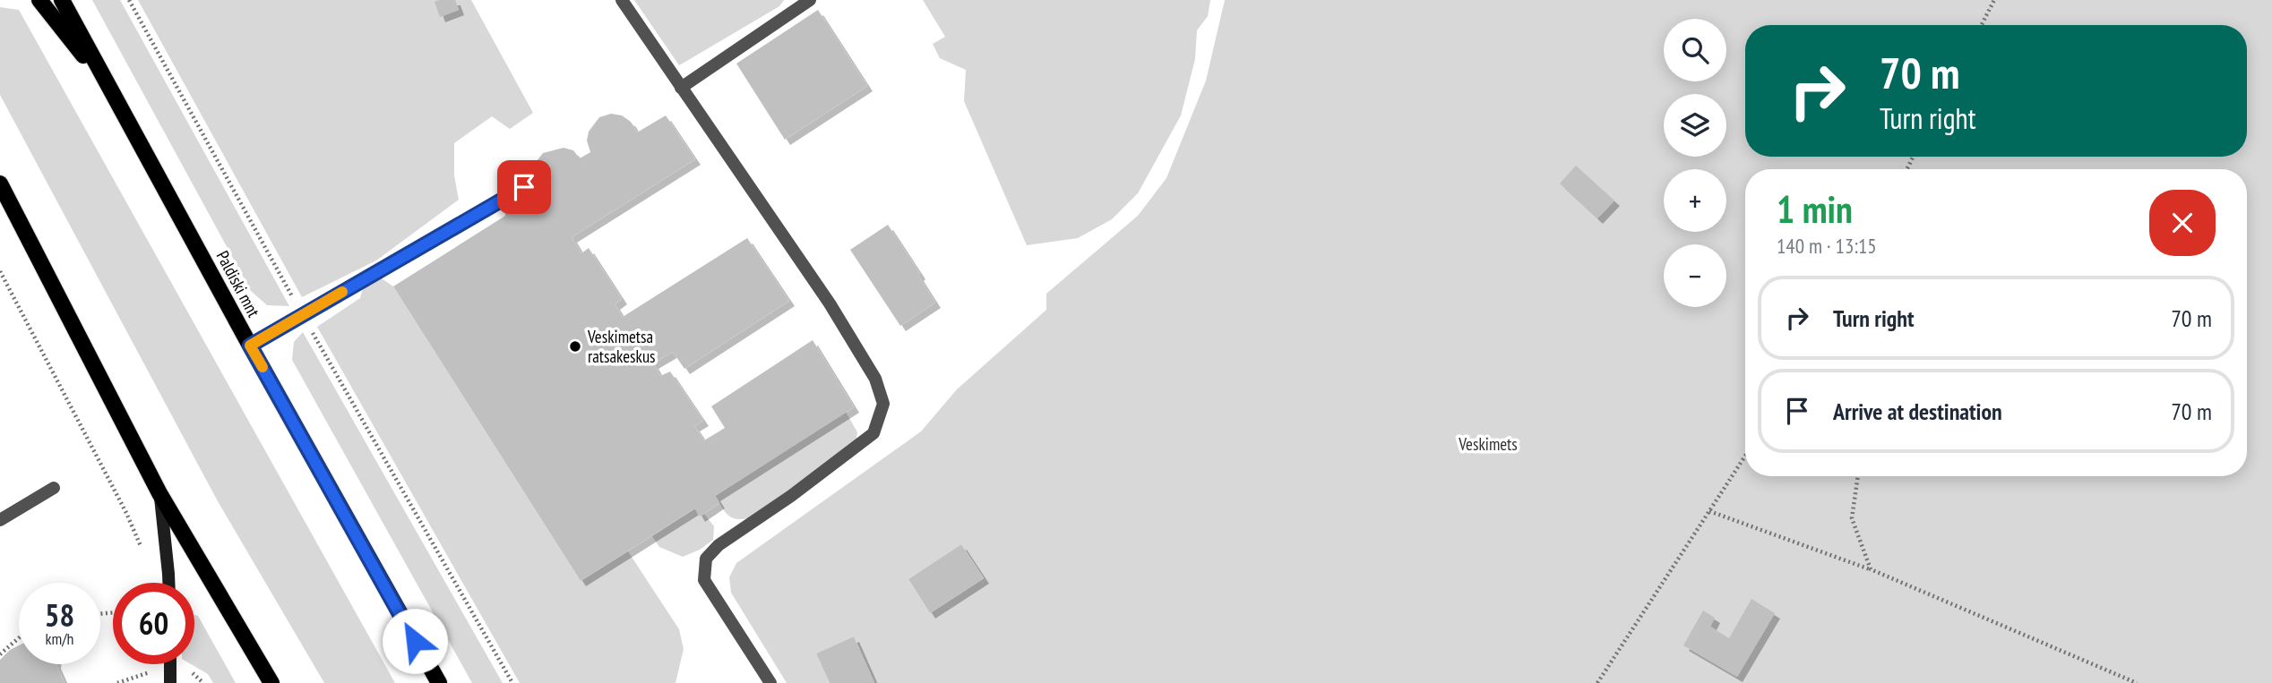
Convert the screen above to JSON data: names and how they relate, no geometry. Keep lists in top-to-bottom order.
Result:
{
  "streets": {
    "main road": ["Paldiski mnt"]
  },
  "parks": ["Veskimets"],
  "places": ["Veskimetsa ratsakeskus"],
  "page": {
    "map_buttons": ["+", "−"],
    "turn": ["70 m", "Turn right"],
    "heading": ["1 min", "140 m · 13:15"],
    "list": [
      {
        "name": "Turn right",
        "value": "70 m"
      },
      {
        "name": "Arrive at destination",
        "value": "70 m"
      }
    ],
    "speed": "58 km/h",
    "limit": "60"
  }
}
